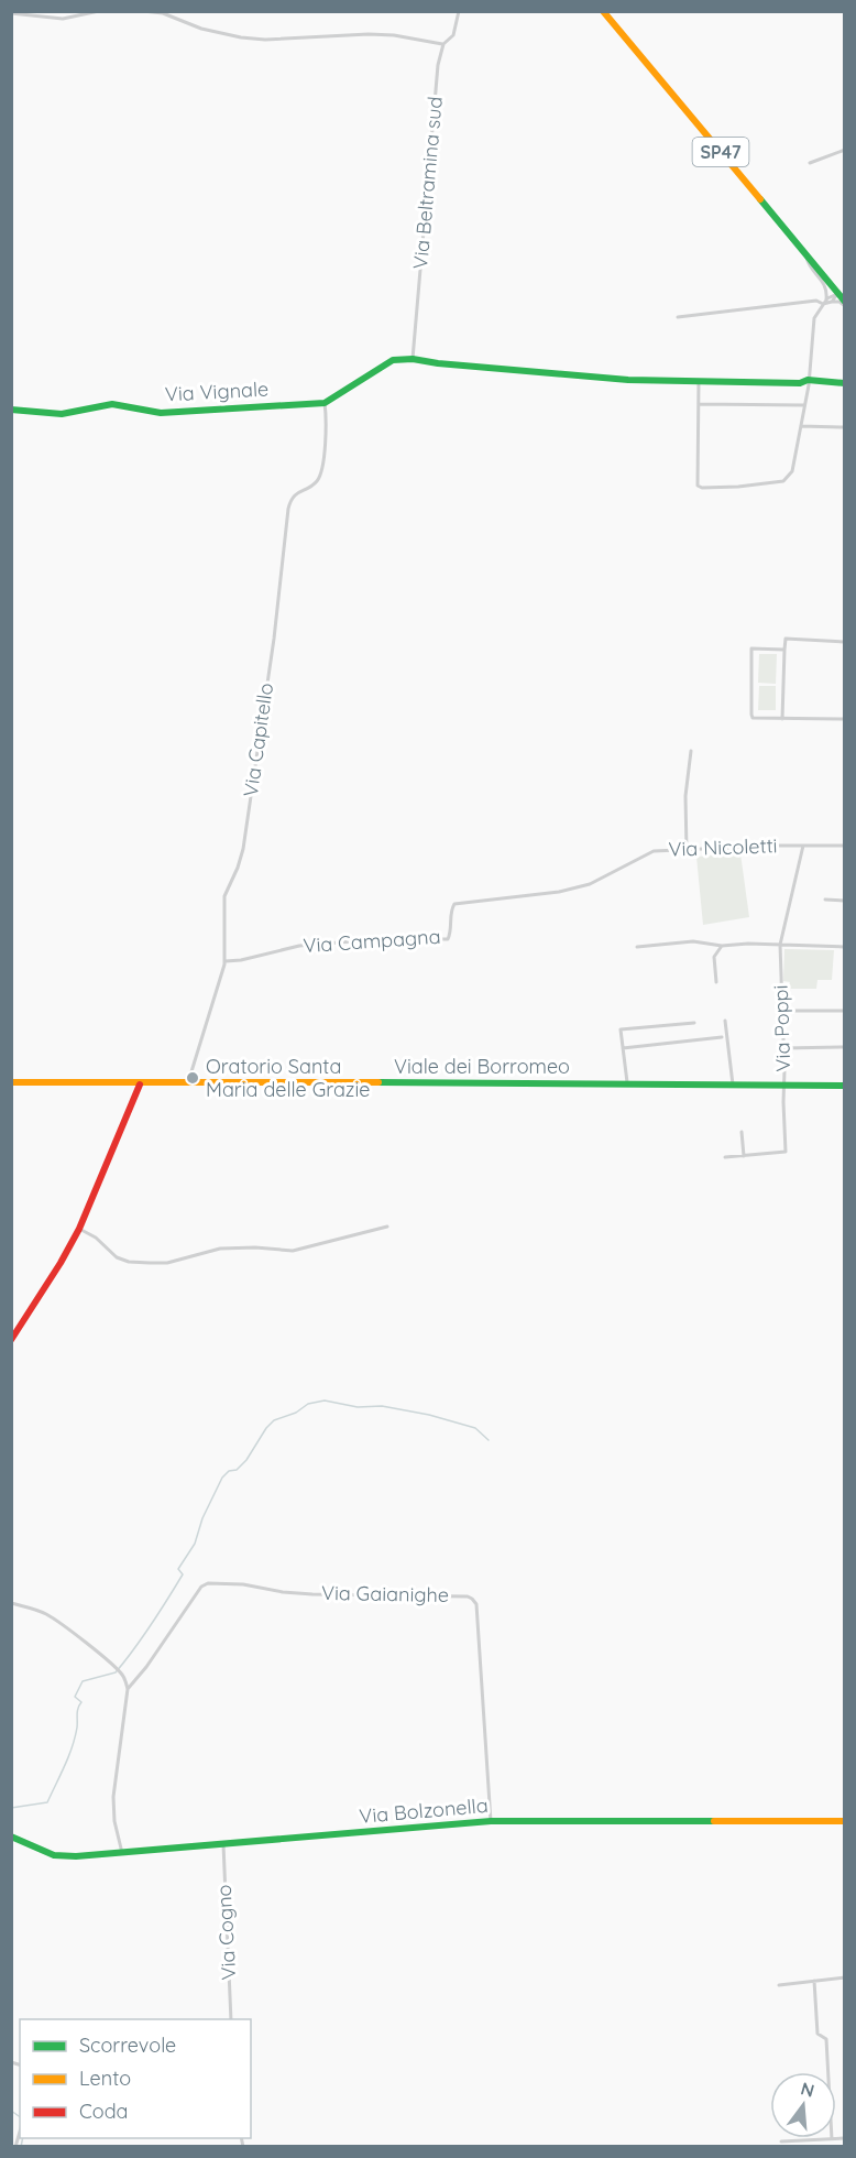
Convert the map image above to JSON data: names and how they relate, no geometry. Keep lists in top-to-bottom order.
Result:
{
  "streets": {
    "street": [
      "SP47",
      "Via Beltramina sud",
      "Via Vignale",
      "Via Capitello",
      "Via Nicoletti",
      "Via Campagna",
      "Via Poppi",
      "Viale dei Borromeo",
      "Via Gaianighe",
      "Via Bolzonella",
      "Via Cogno"
    ]
  },
  "crossings": [
    ["Via Beltramina sud", "Via Vignale"],
    ["Via Vignale", "Via Capitello"],
    ["Via Capitello", "Via Campagna"],
    ["Via Capitello", "Viale dei Borromeo"],
    ["Via Nicoletti", "Via Campagna"],
    ["Via Nicoletti", "Via Poppi"],
    ["Via Poppi", "Viale dei Borromeo"],
    ["Via Gaianighe", "Via Bolzonella"],
    ["Via Bolzonella", "Via Cogno"]
  ],
  "places": ["Oratorio Santa Maria delle Grazie"],
  "legend": ["Scorrevole", "Lento", "Coda"],
  "north": "top"
}
